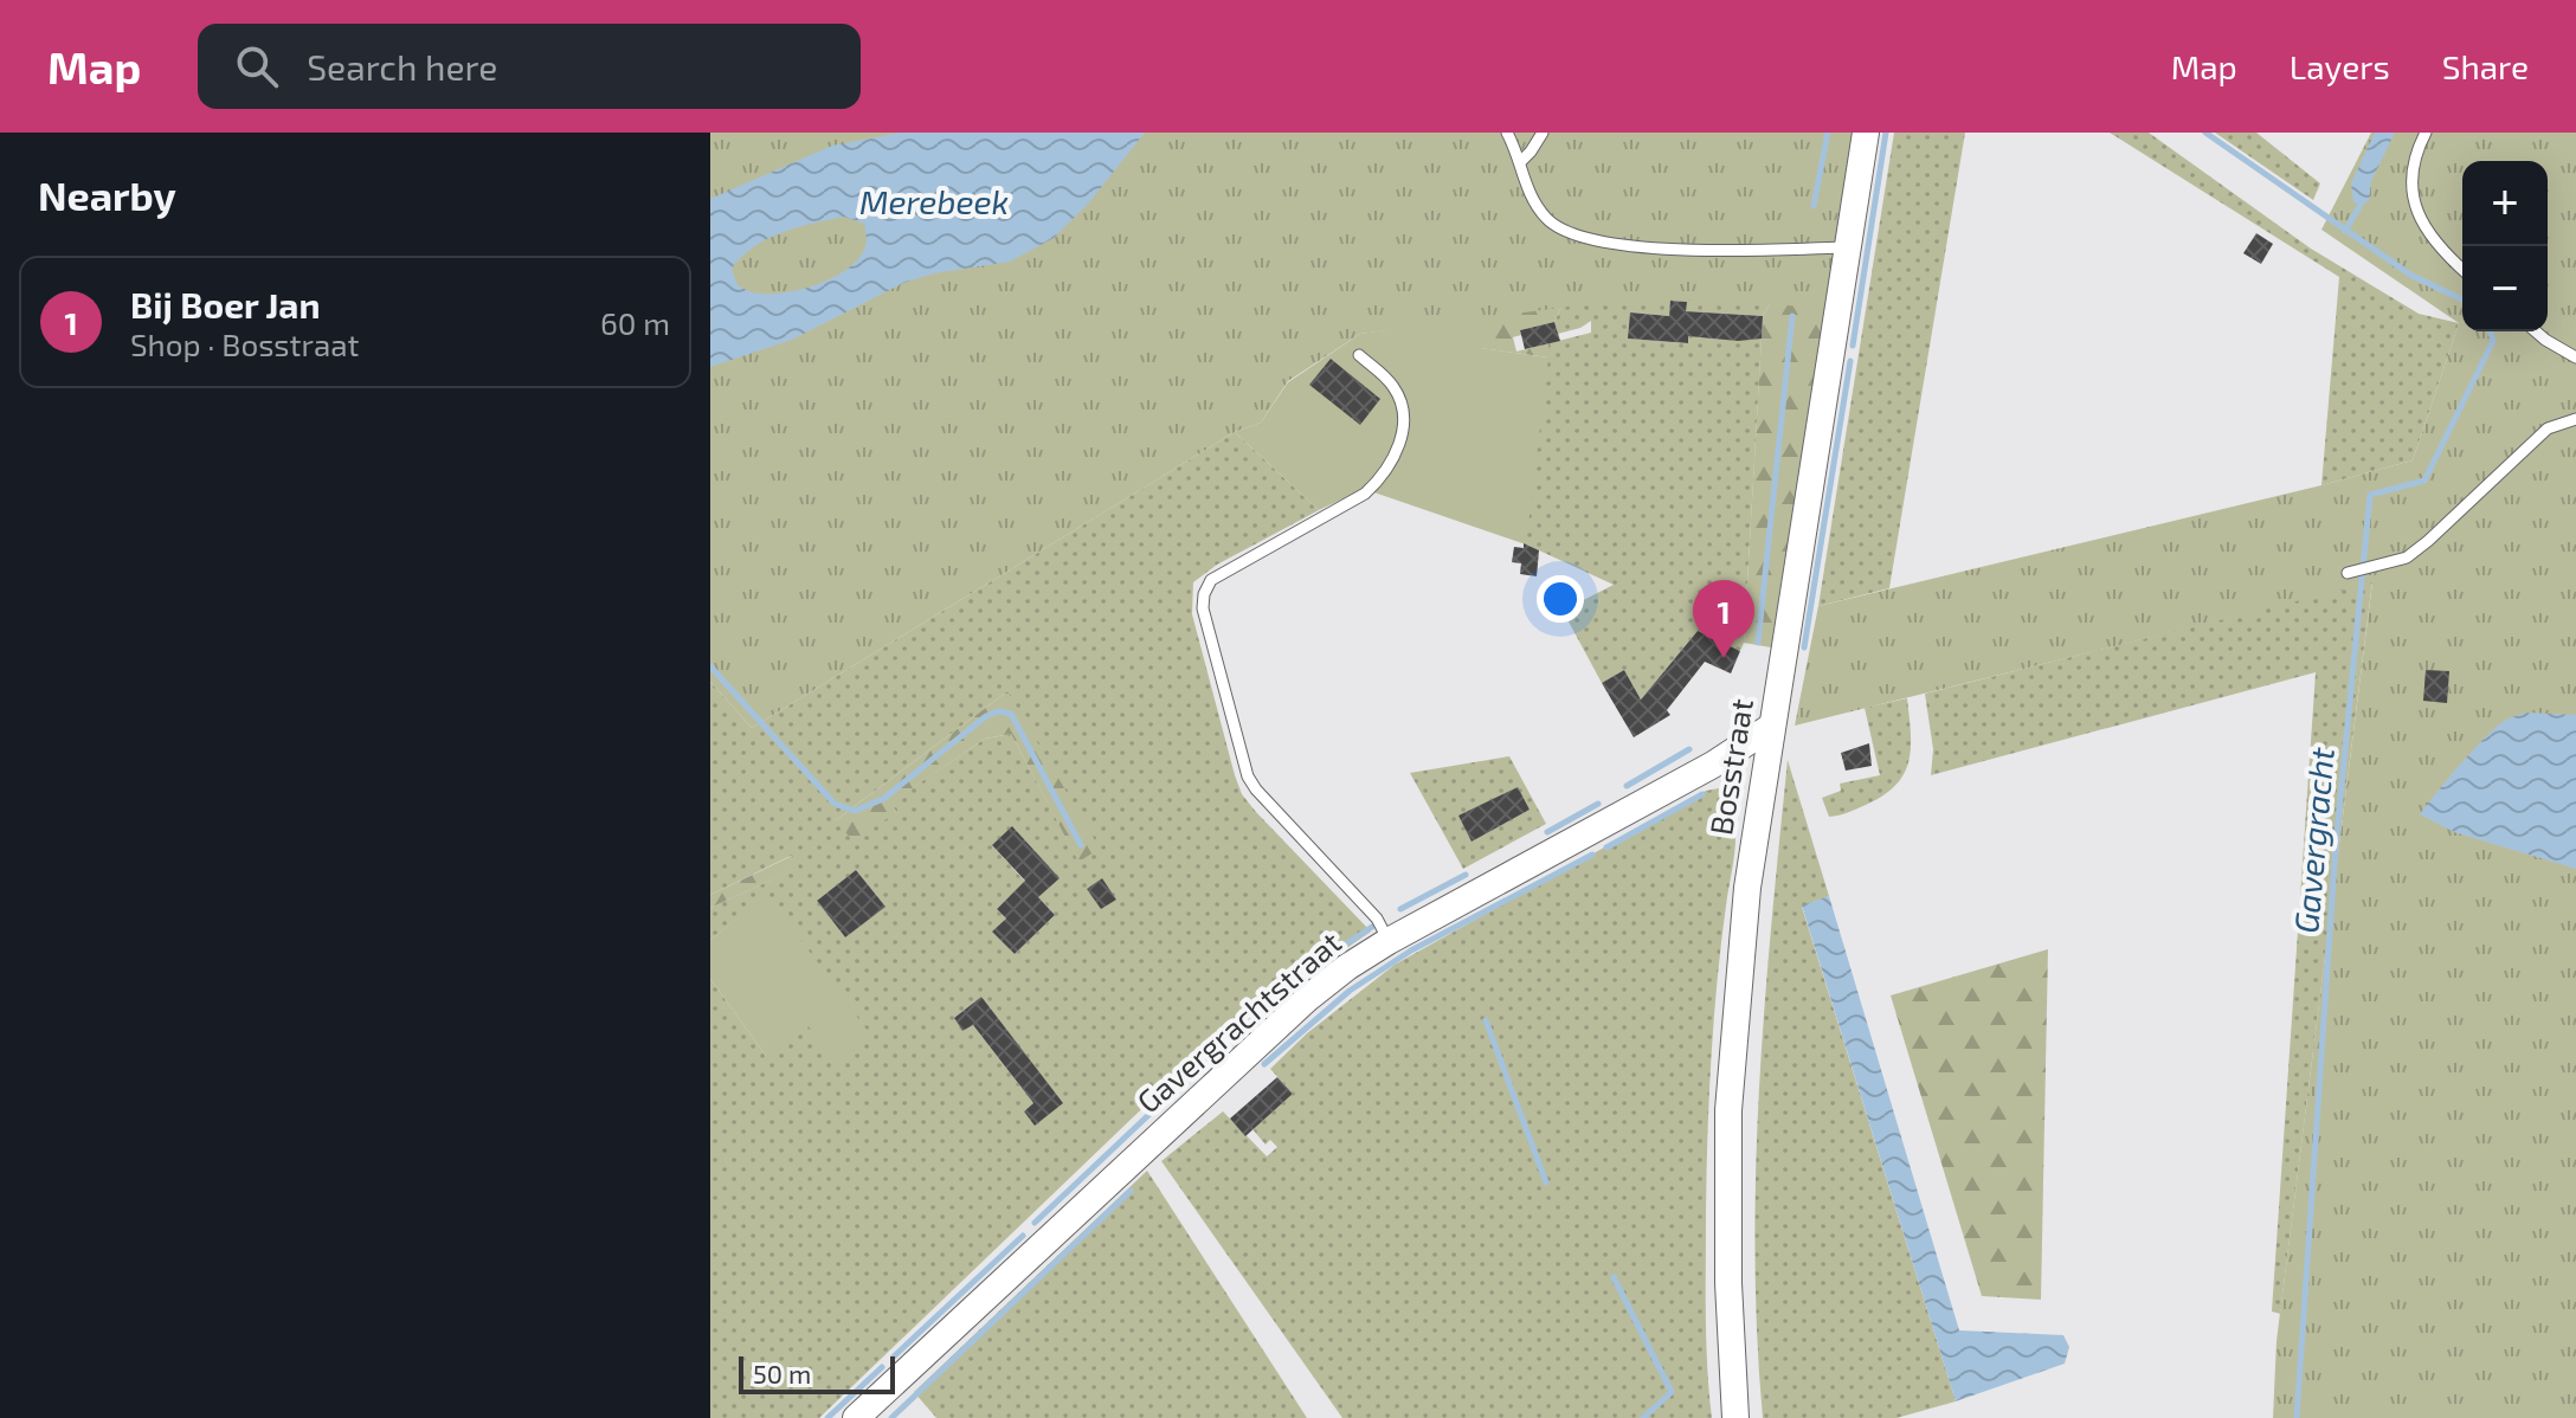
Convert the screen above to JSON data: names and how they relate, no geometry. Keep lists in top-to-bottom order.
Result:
{
  "streets": {
    "street": ["Bosstraat", "Gavergrachtstraat"]
  },
  "crossings": [
    ["Bosstraat", "Gavergrachtstraat"]
  ],
  "water": ["Merebeek", "Gavergracht"],
  "scale_bar": "50 m",
  "page": {
    "header": "Map",
    "search": "Search here",
    "nav": ["Map", "Layers", "Share"],
    "heading": "Nearby",
    "map_buttons": ["+", "−"],
    "list": [
      {
        "mark": "1",
        "name": "Bij Boer Jan",
        "note": "Shop · Bosstraat",
        "value": "60 m"
      }
    ],
    "pins": "1",
    "scale": "50 m"
  }
}
